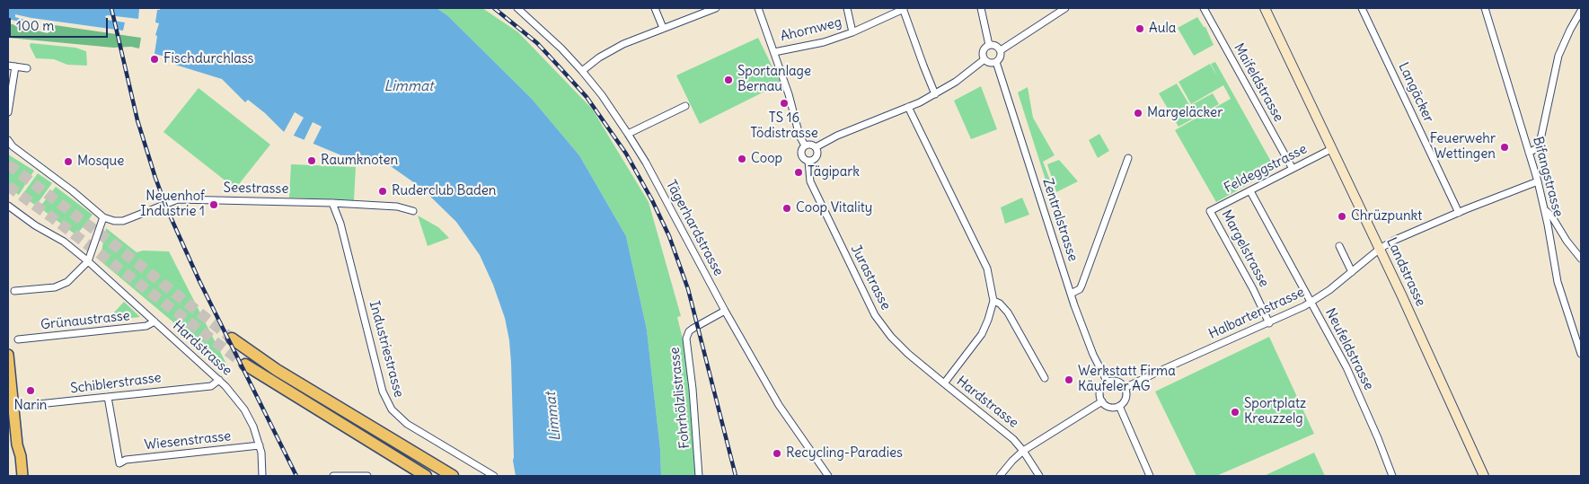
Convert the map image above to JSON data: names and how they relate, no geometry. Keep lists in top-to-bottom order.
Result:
{
  "streets": {
    "main road": ["Landstrasse"],
    "street": [
      "Ahornweg",
      "Maifeldstrasse",
      "Langäcker",
      "Feldeggstrasse",
      "Bifangstrasse",
      "Seestrasse",
      "Zentralstrasse",
      "Tägerhardstrasse",
      "Margelstrasse",
      "Jurastrasse",
      "Halbartenstrasse",
      "Grünaustrasse",
      "Hardstrasse",
      "Industriestrasse",
      "Neufeldstrasse",
      "Schiblerstrasse",
      "Fohrhölzlistrasse",
      "Wiesenstrasse"
    ]
  },
  "crossings": [
    ["Maifeldstrasse", "Feldeggstrasse"],
    ["Langäcker", "Halbartenstrasse"],
    ["Feldeggstrasse", "Margelstrasse"],
    ["Feldeggstrasse", "Landstrasse"],
    ["Feldeggstrasse", "Neufeldstrasse"],
    ["Bifangstrasse", "Halbartenstrasse"],
    ["Seestrasse", "Industriestrasse"],
    ["Zentralstrasse", "Halbartenstrasse"],
    ["Tägerhardstrasse", "Fohrhölzlistrasse"],
    ["Margelstrasse", "Halbartenstrasse"],
    ["Landstrasse", "Halbartenstrasse"],
    ["Jurastrasse", "Hardstrasse"],
    ["Halbartenstrasse", "Neufeldstrasse"],
    ["Grünaustrasse", "Hardstrasse"],
    ["Hardstrasse", "Schiblerstrasse"],
    ["Hardstrasse", "Wiesenstrasse"],
    ["Schiblerstrasse", "Wiesenstrasse"]
  ],
  "water": ["Limmat"],
  "places": [
    "Aula",
    "Fischdurchlass",
    "Sportanlage Bernau",
    "TS 16 Tödistrasse",
    "Margeläcker",
    "Feuerwehr Wettingen",
    "Coop",
    "Raumknoten",
    "Mosque",
    "Tägipark",
    "Ruderclub Baden",
    "Neuenhof Industrie 1",
    "Coop Vitality",
    "Chrüzpunkt",
    "Werkstatt Firma Käufeler AG",
    "Narin",
    "Sportplatz Kreuzzelg",
    "Recycling-Paradies"
  ],
  "scale_bar": "100 m"
}
